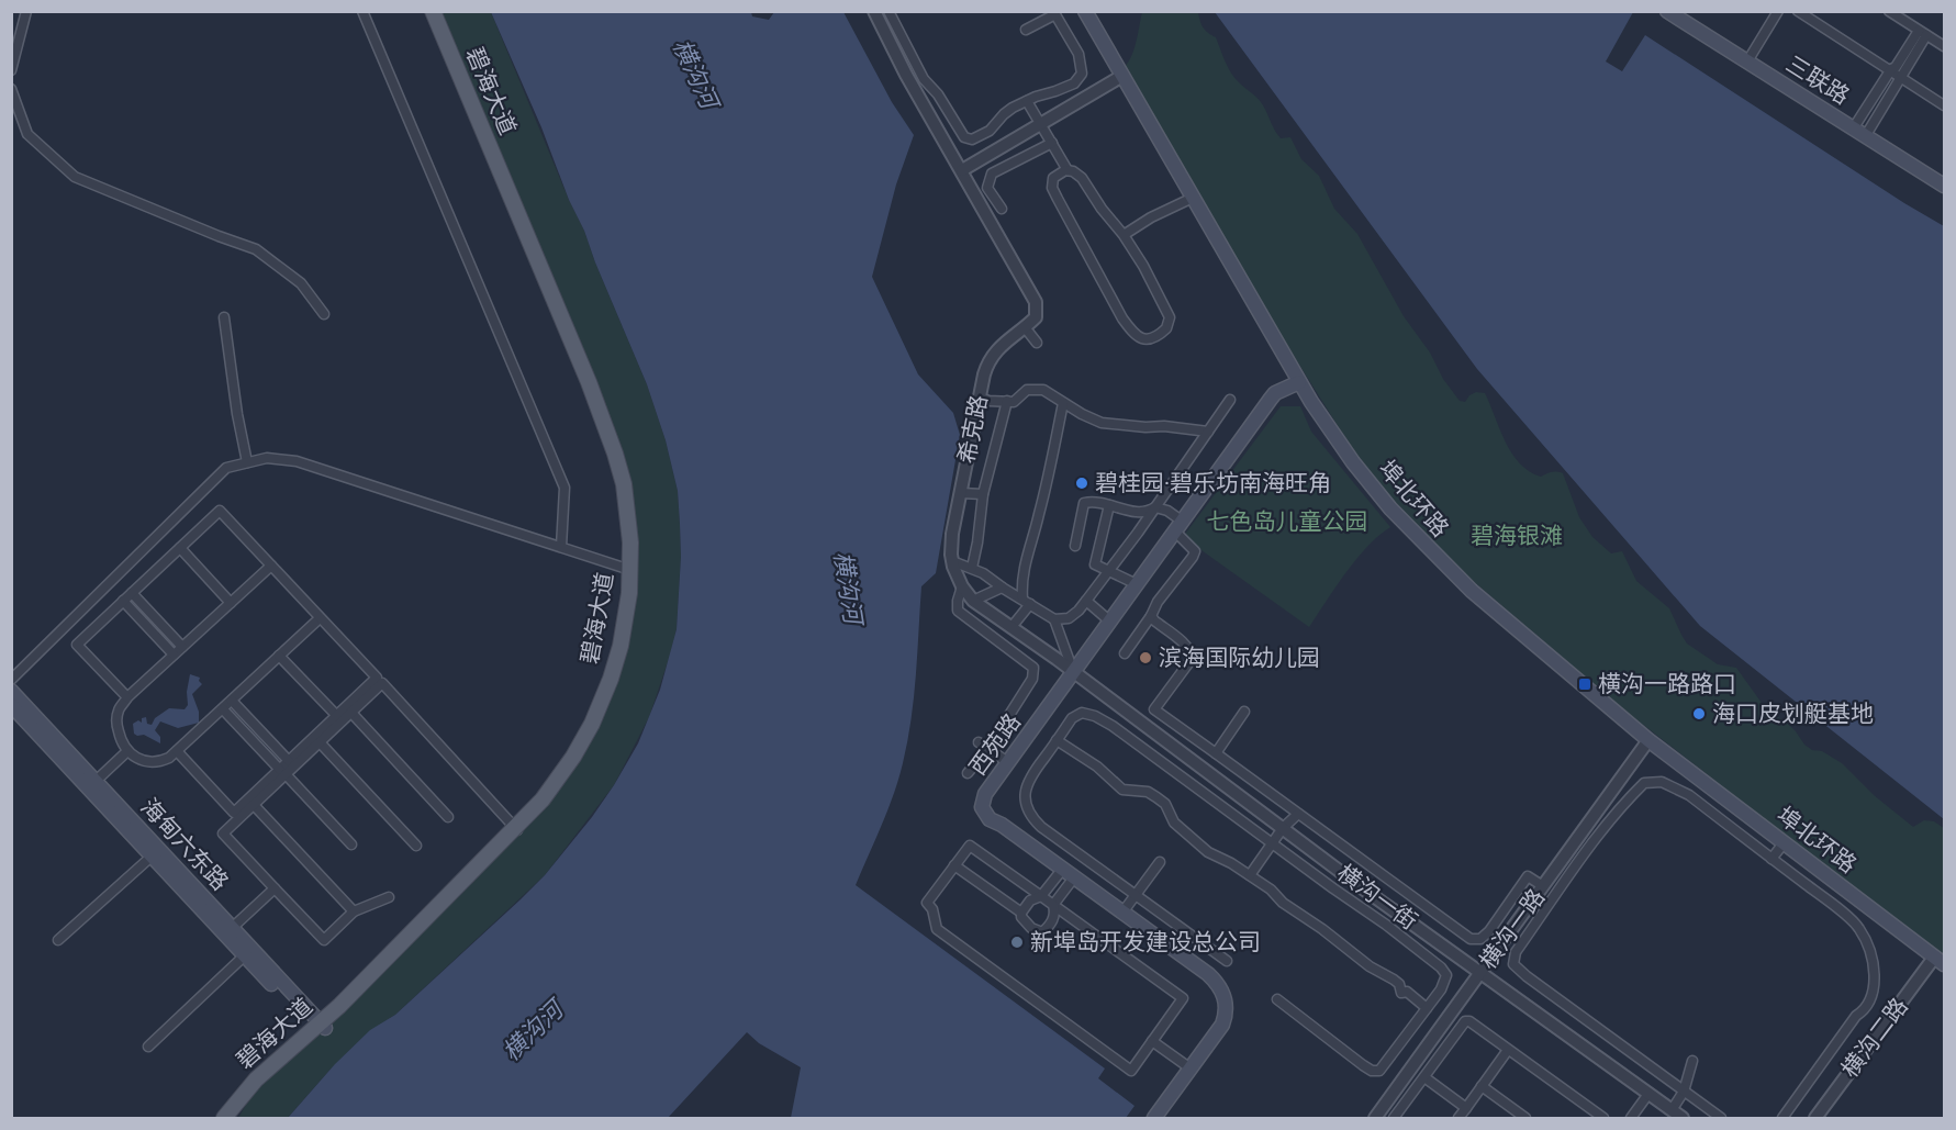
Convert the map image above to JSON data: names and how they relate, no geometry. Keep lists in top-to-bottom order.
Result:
{
  "streets": {
    "main road": [
      "三联路",
      "碧海大道",
      "埠北环路",
      "西苑路",
      "海甸六东路"
    ],
    "street": [
      "希克路",
      "横沟一街",
      "横沟一路",
      "横沟二路"
    ]
  },
  "crossings": [
    ["碧海大道", "海甸六东路"],
    ["希克路", "西苑路"],
    ["希克路", "横沟一街"],
    ["埠北环路", "西苑路"],
    ["埠北环路", "横沟一路"],
    ["埠北环路", "横沟二路"],
    ["西苑路", "横沟一街"],
    ["横沟一街", "横沟一路"]
  ],
  "water": ["横沟河"],
  "parks": ["七色岛儿童公园", "碧海银滩"],
  "places": {
    "other": [
      "碧桂园·碧乐坊南海旺角",
      "滨海国际幼儿园",
      "海口皮划艇基地",
      "新埠岛开发建设总公司"
    ],
    "transit": ["横沟一路路口"]
  }
}
